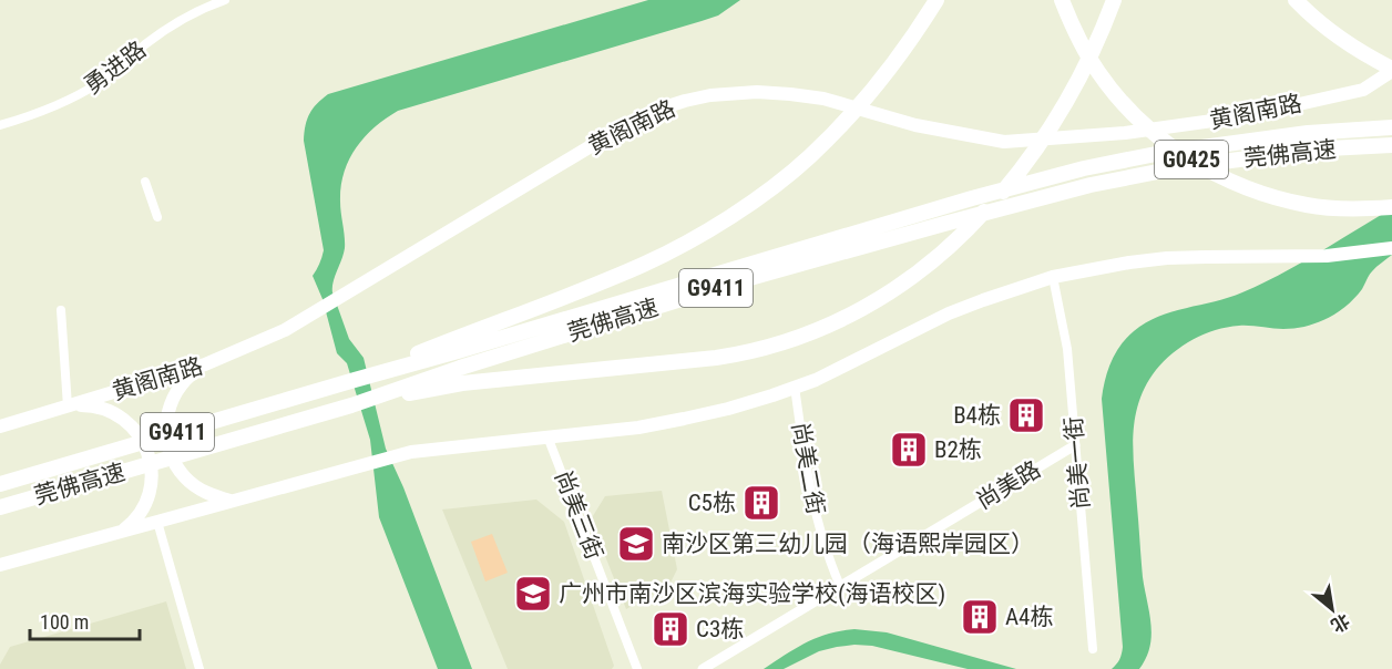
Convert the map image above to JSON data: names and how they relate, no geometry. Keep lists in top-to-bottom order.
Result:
{
  "streets": {
    "highway": ["莞佛高速", "G0425", "G9411"],
    "main road": ["黄阁南路"],
    "street": [
      "勇进路",
      "尚美一街",
      "尚美二街",
      "尚美路",
      "尚美三街"
    ]
  },
  "crossings": [
    ["尚美一街", "尚美路"],
    ["尚美二街", "尚美路"]
  ],
  "places": {
    "building": [
      "B4栋",
      "B2栋",
      "C5栋",
      "A4栋",
      "C3栋"
    ],
    "school or university": ["南沙区第三幼儿园（海语熙岸园区）", "广州市南沙区滨海实验学校(海语校区)"]
  },
  "scale_bar": "100 m",
  "north": "bottom right"
}
